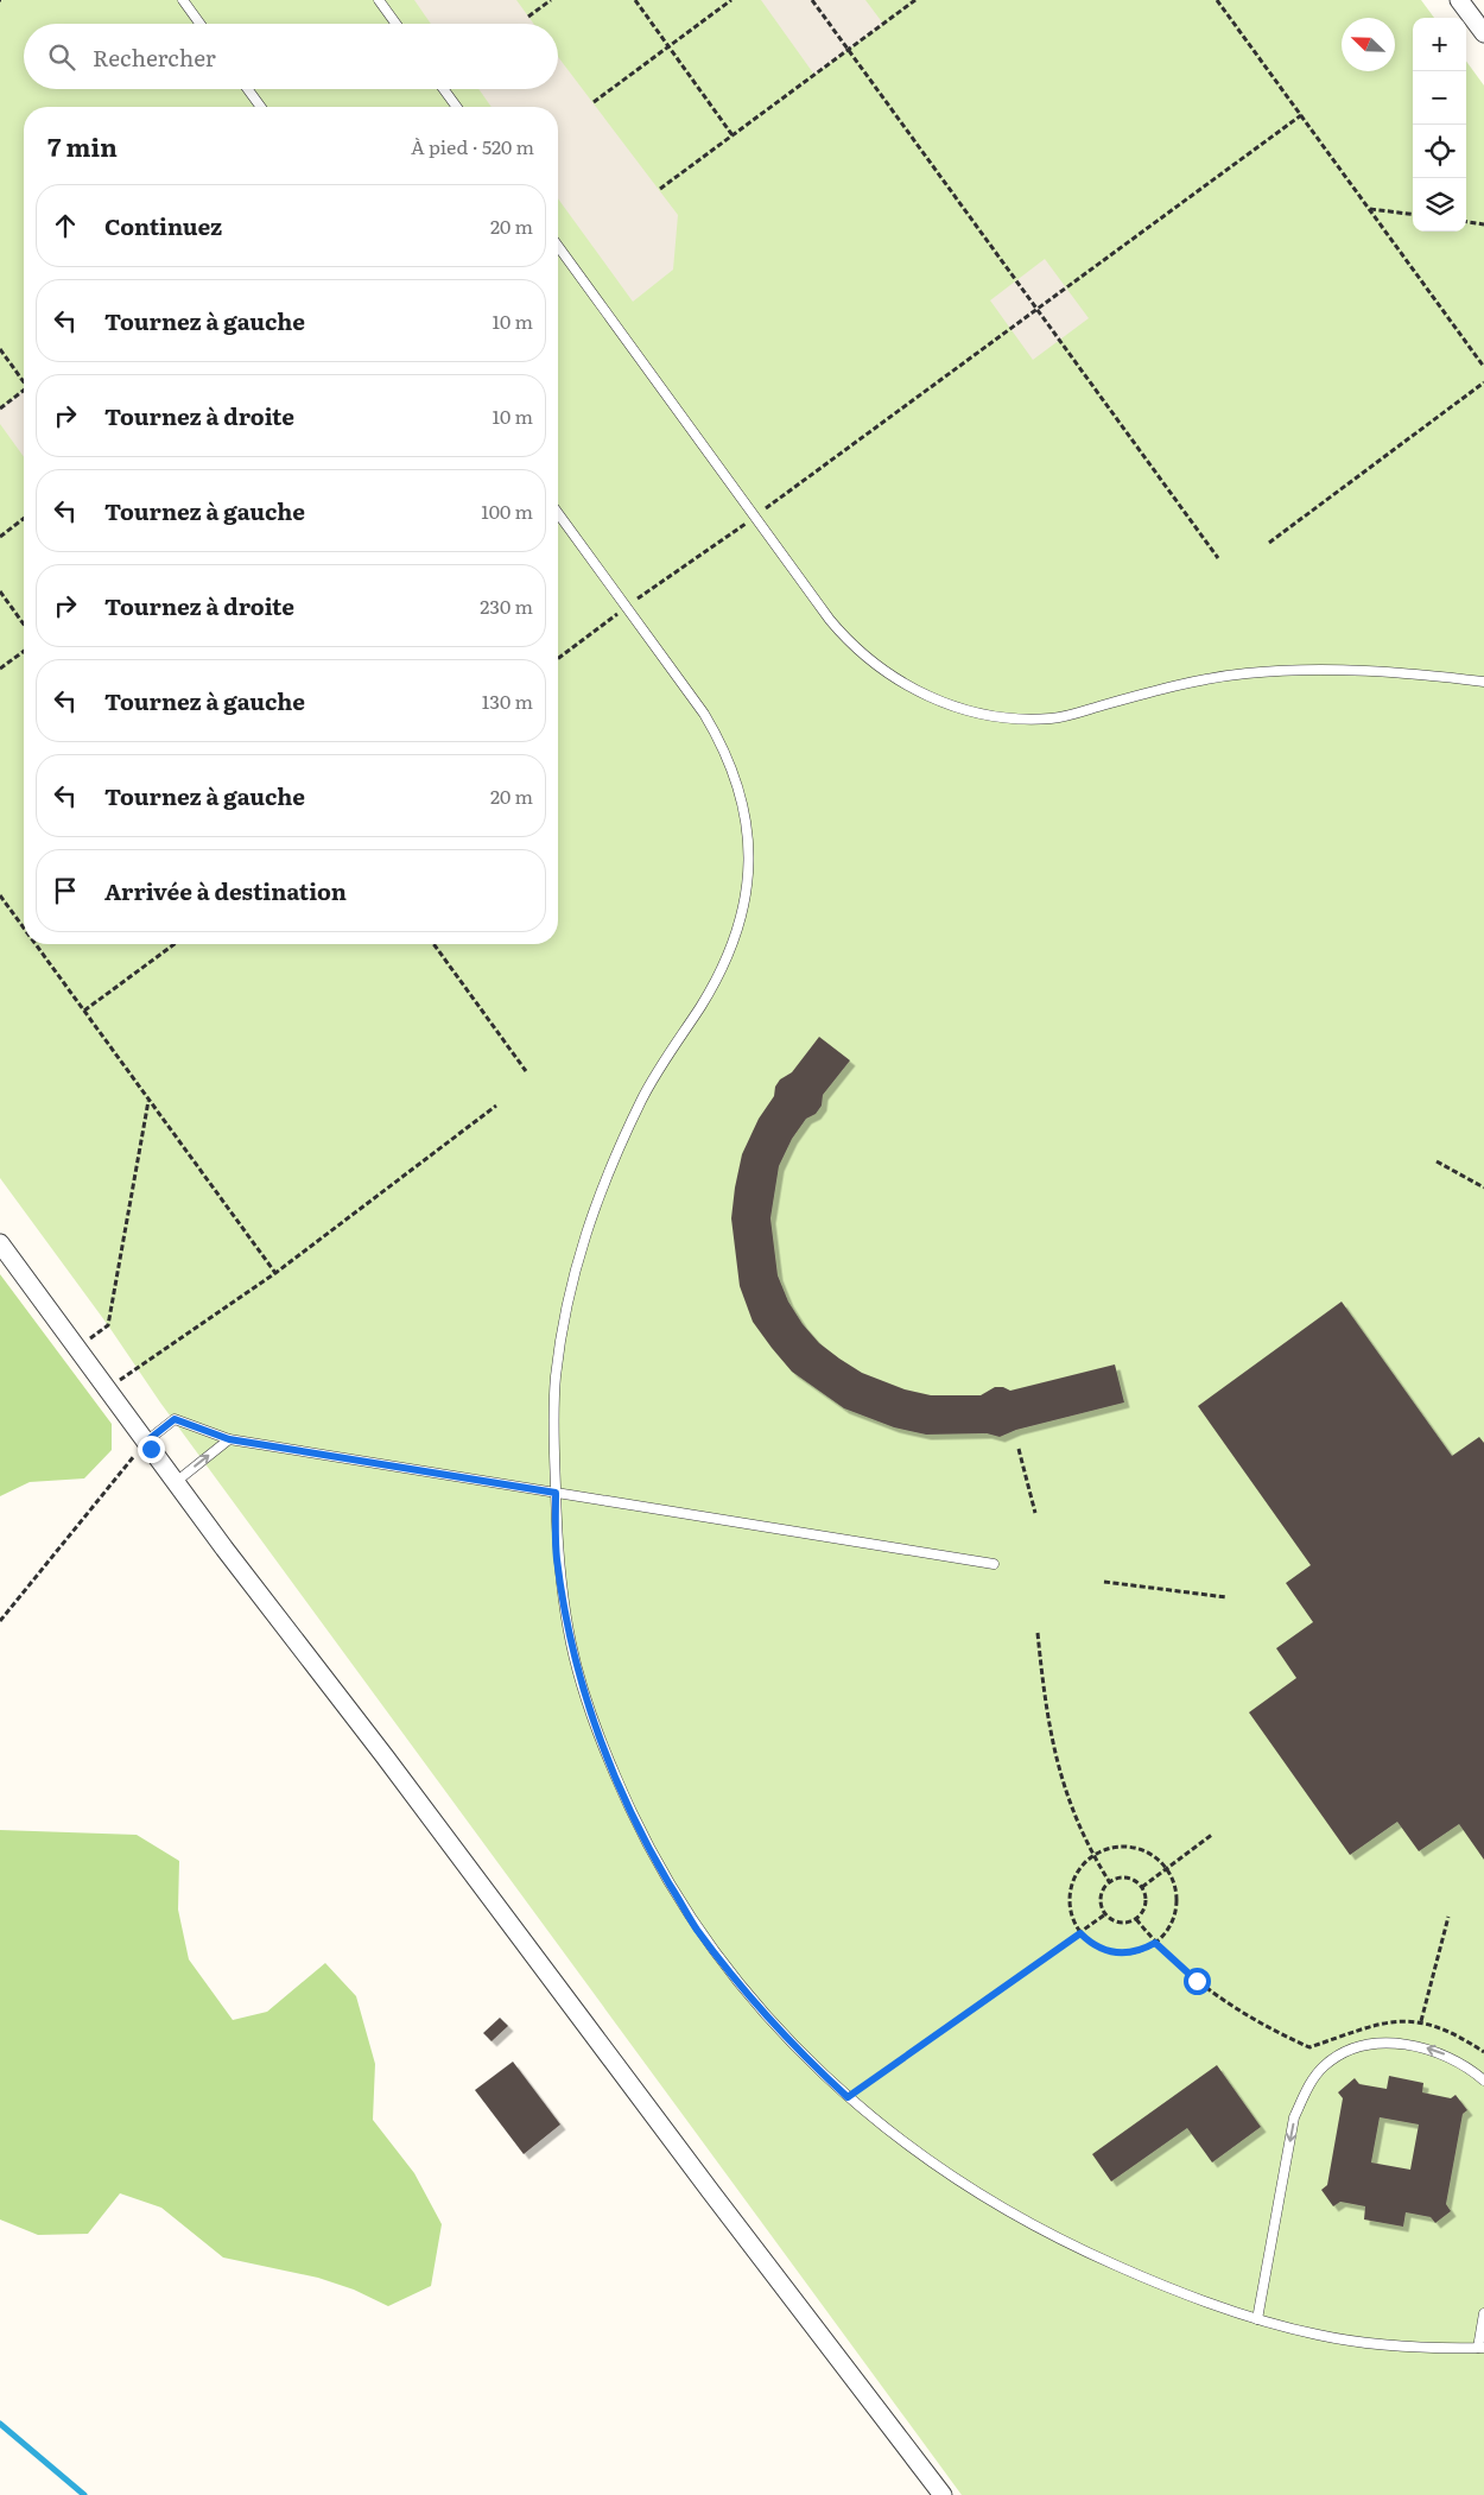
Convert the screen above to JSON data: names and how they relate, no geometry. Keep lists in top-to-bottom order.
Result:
{
  "north": "top left",
  "page": {
    "map_buttons": ["+", "−"],
    "search": "Rechercher",
    "heading": ["7 min", "À pied · 520 m"],
    "list": [
      ["Continuez", "20 m"],
      ["Tournez à gauche", "10 m"],
      ["Tournez à droite", "10 m"],
      ["Tournez à gauche", "100 m"],
      ["Tournez à droite", "230 m"],
      ["Tournez à gauche", "130 m"],
      ["Tournez à gauche", "20 m"],
      "Arrivée à destination"
    ]
  }
}
